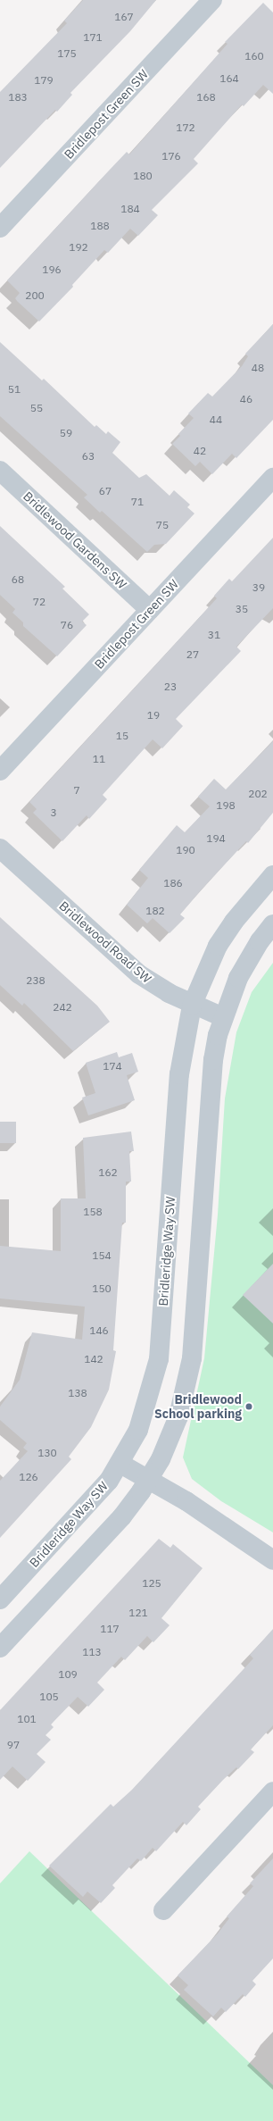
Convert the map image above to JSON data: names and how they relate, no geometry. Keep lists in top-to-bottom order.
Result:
{
  "streets": {
    "street": [
      "Bridlepost Green SW",
      "Bridlewood Gardens SW",
      "Bridlewood Road SW",
      "Bridleridge Way SW"
    ]
  },
  "crossings": [
    ["Bridlepost Green SW", "Bridlewood Gardens SW"],
    ["Bridlewood Road SW", "Bridleridge Way SW"]
  ],
  "places": ["Bridlewood School parking"],
  "house_numbers": [
    "167",
    "171",
    "175",
    "160",
    "164",
    "179",
    "183",
    "168",
    "172",
    "176",
    "180",
    "184",
    "188",
    "192",
    "196",
    "200",
    "48",
    "51",
    "46",
    "55",
    "44",
    "59",
    "42",
    "63",
    "67",
    "71",
    "75",
    "68",
    "39",
    "72",
    "35",
    "76",
    "31",
    "27",
    "23",
    "19",
    "15",
    "11",
    "7",
    "202",
    "198",
    "3",
    "194",
    "190",
    "186",
    "182",
    "238",
    "242",
    "174",
    "162",
    "158",
    "154",
    "150",
    "146",
    "142",
    "138",
    "130",
    "126",
    "125",
    "121",
    "117",
    "113",
    "109",
    "105",
    "101",
    "97"
  ]
}
